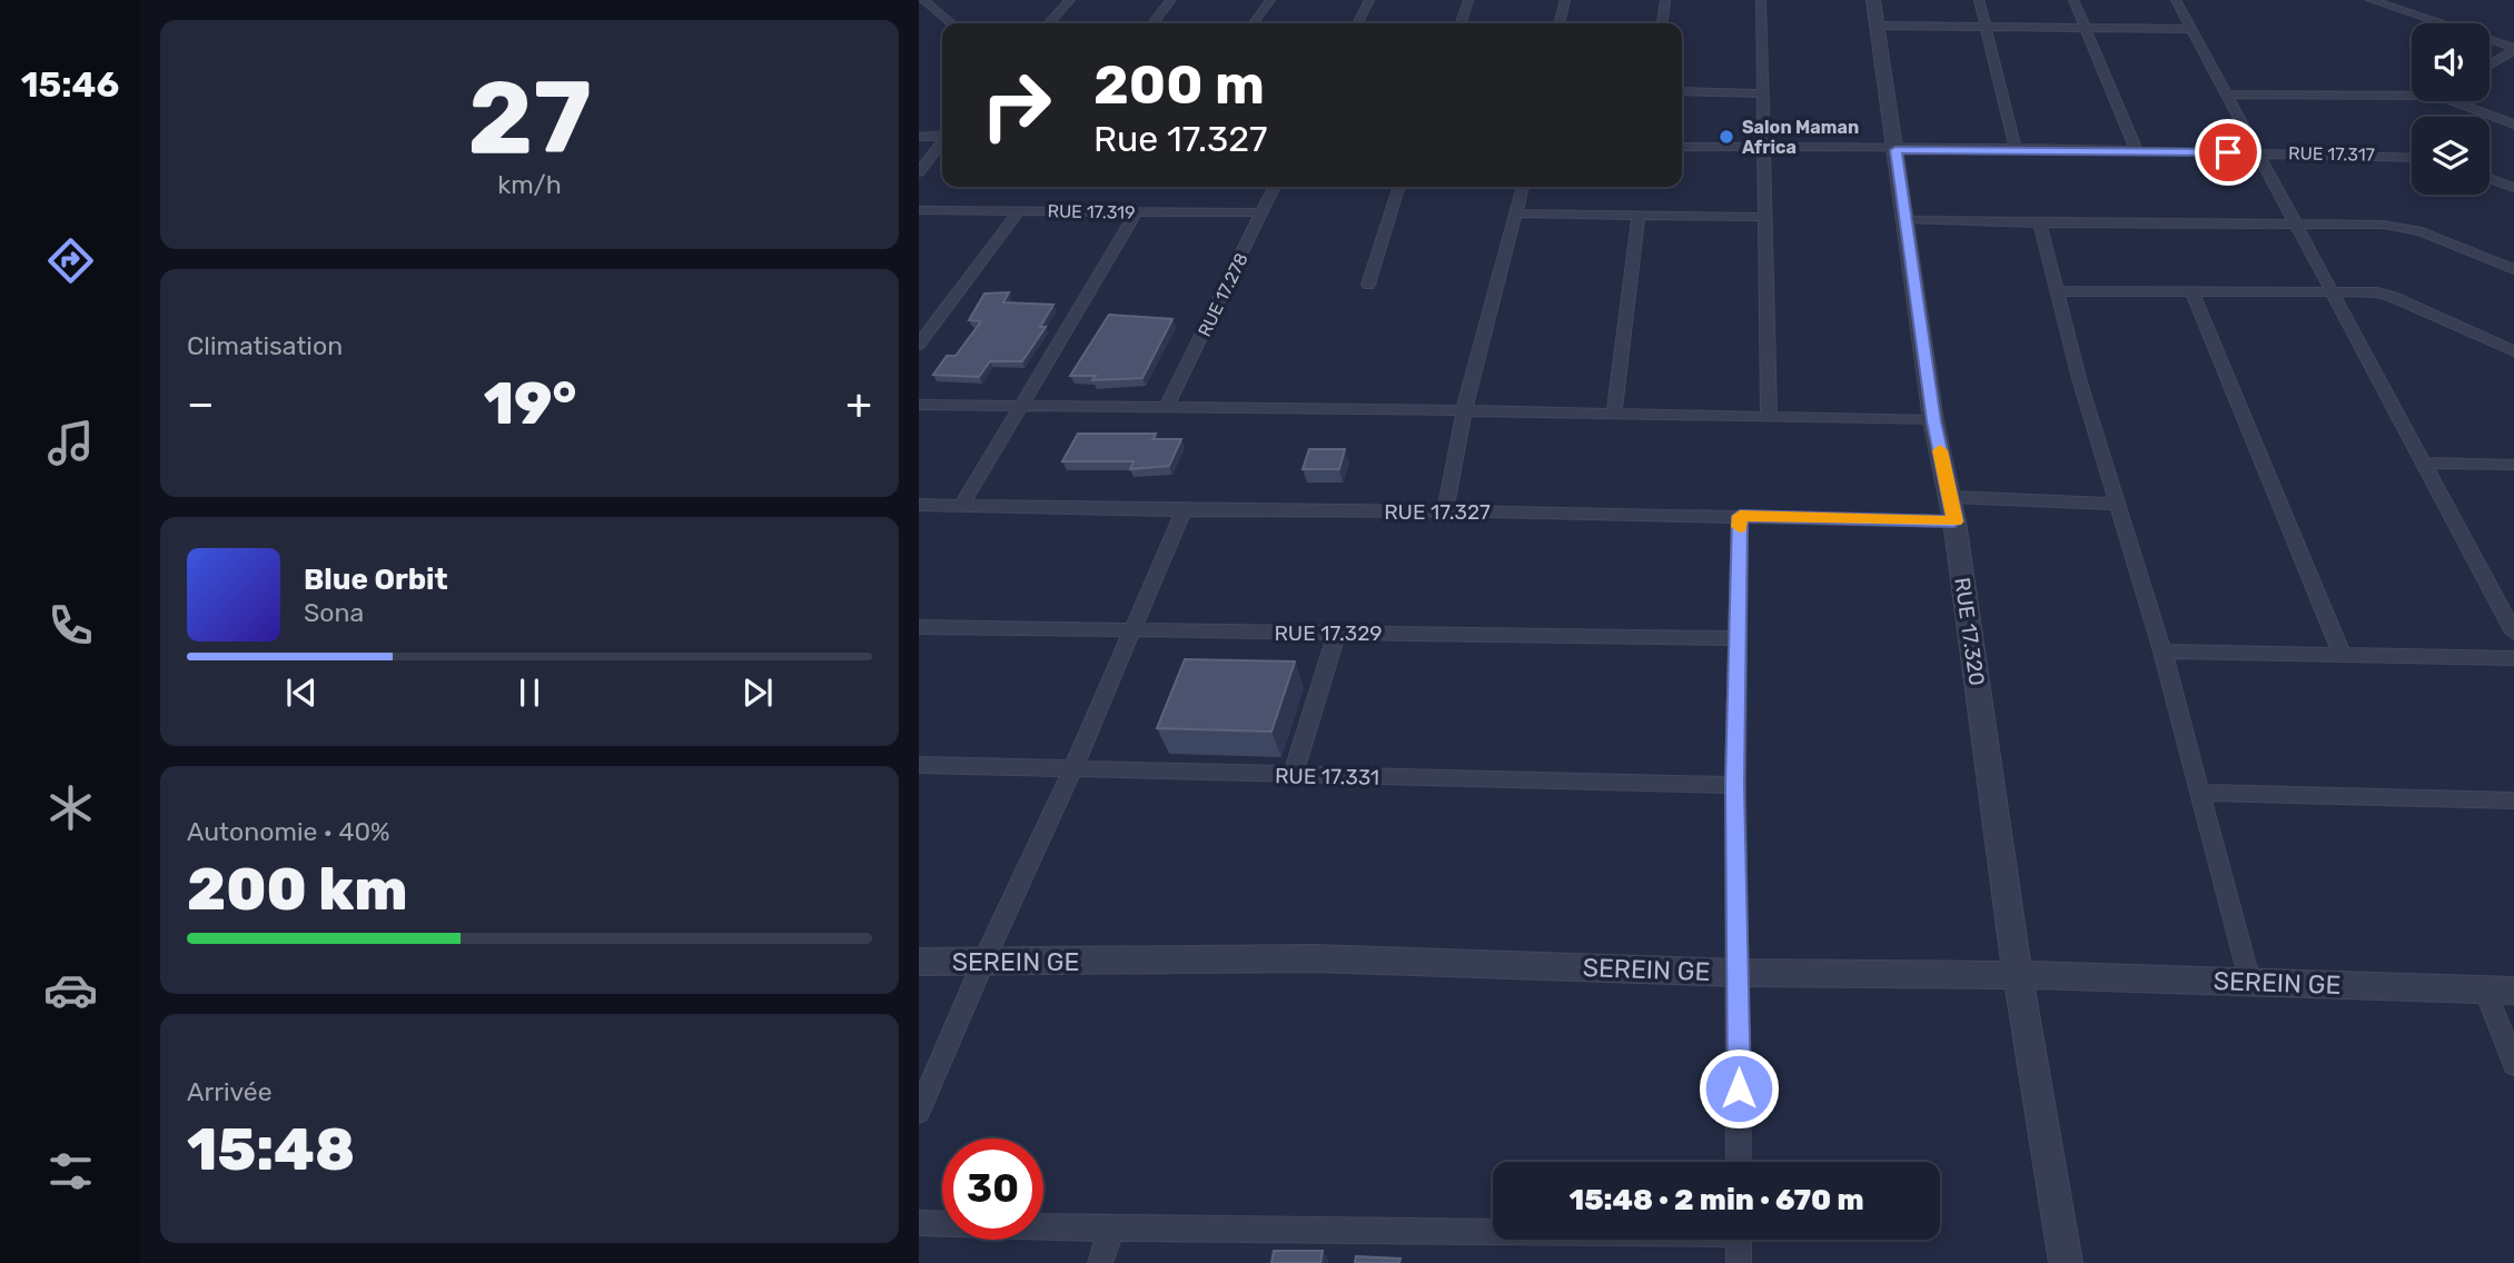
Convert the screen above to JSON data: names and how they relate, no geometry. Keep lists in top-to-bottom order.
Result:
{
  "streets": {
    "street": [
      "RUE 17.317",
      "RUE 17.319",
      "RUE 17.278",
      "RUE 17.327",
      "RUE 17.320",
      "RUE 17.329",
      "RUE 17.331",
      "SEREIN GE"
    ]
  },
  "crossings": [
    ["RUE 17.317", "RUE 17.320"],
    ["RUE 17.319", "RUE 17.278"],
    ["RUE 17.327", "RUE 17.320"],
    ["RUE 17.320", "SEREIN GE"]
  ],
  "places": ["Salon Maman Africa"],
  "page": {
    "tabs": "15:46",
    "tile": [
      ["27", "km/h"],
      "Climatisation",
      ["Autonomie · 40%", "200 km"],
      ["Arrivée", "15:48"]
    ],
    "turn": ["200 m", "Rue 17.327"],
    "heat": ["−", "19°", "+"],
    "song": ["Blue Orbit", "Sona"],
    "limit": "30",
    "trip": "15:48 · 2 min · 670 m"
  }
}
